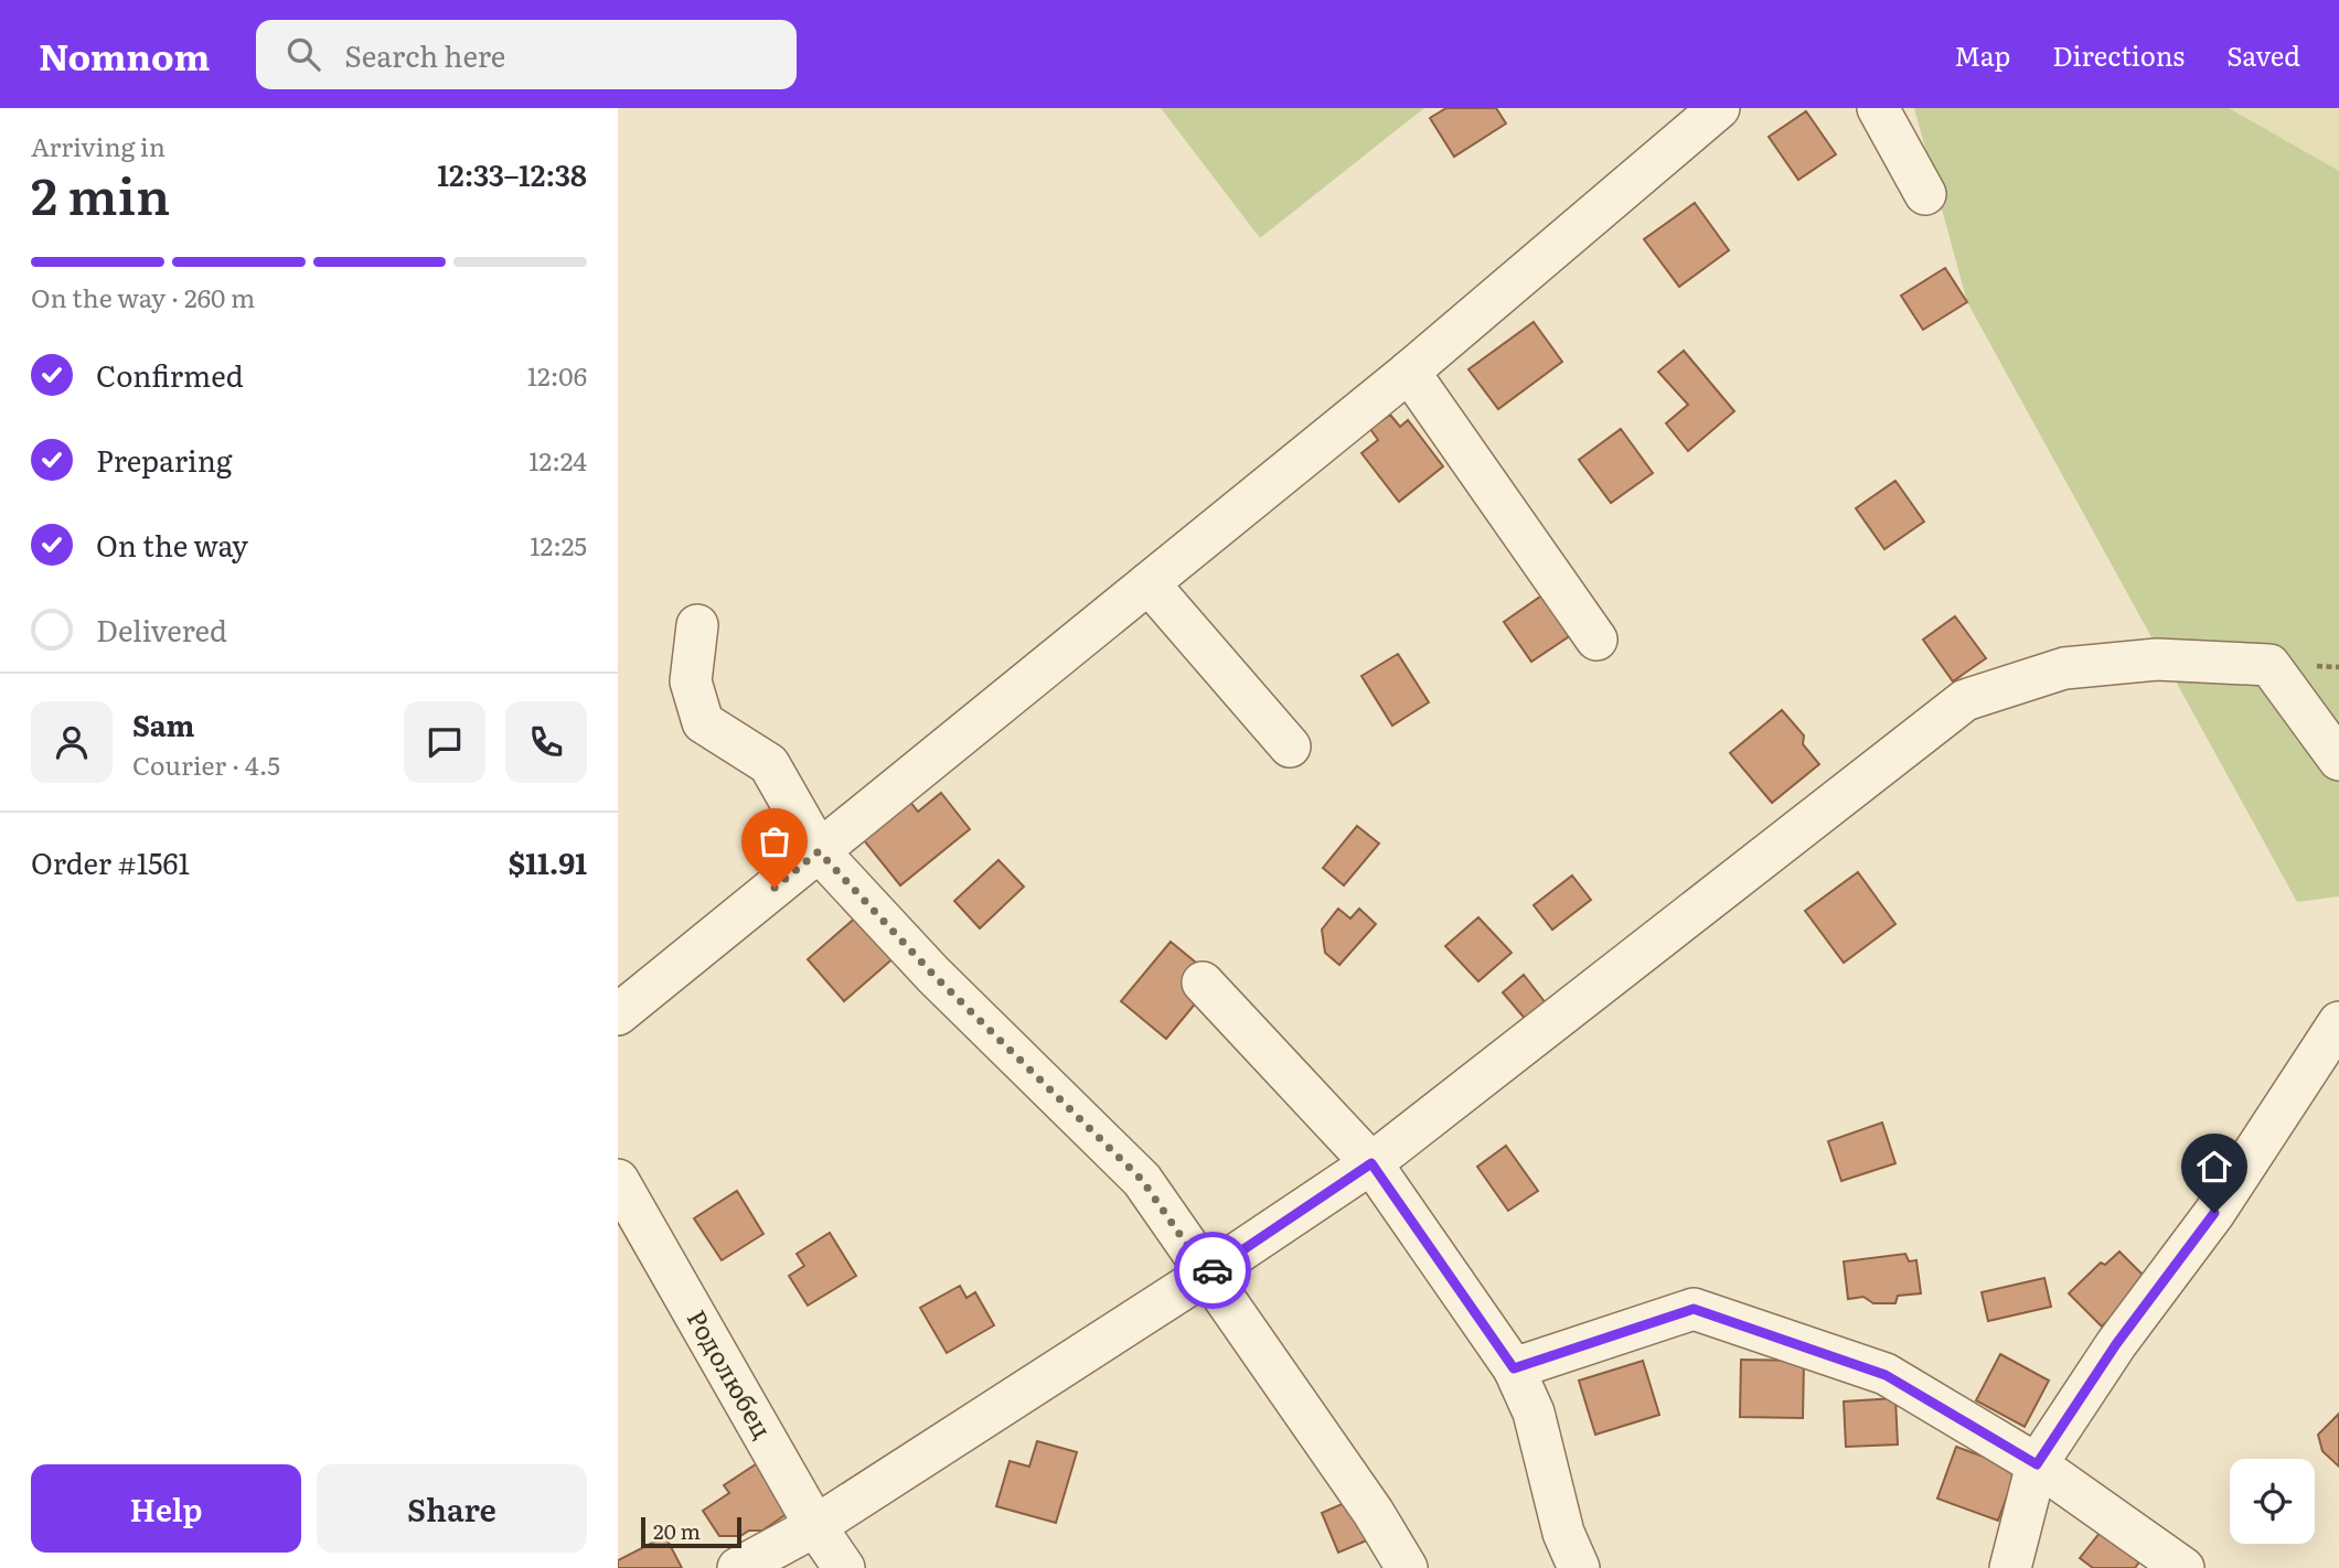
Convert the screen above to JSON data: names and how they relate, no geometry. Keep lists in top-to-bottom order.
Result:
{
  "streets": {
    "street": ["Родолюбец"]
  },
  "scale_bar": "20 m",
  "page": {
    "header": "Nomnom",
    "search": "Search here",
    "nav": ["Map", "Directions", "Saved"],
    "heading": ["2 min", "Arriving in", "12:33–12:38"],
    "panel": [
      "Sam",
      "Courier · 4.5",
      "Order #1561",
      "$11.91"
    ],
    "bar": "On the way · 260 m",
    "list": [
      ["Confirmed", "12:06"],
      ["Preparing", "12:24"],
      ["On the way", "12:25"],
      "Delivered"
    ],
    "buttons": ["Help", "Share"],
    "scale": "20 m"
  }
}
